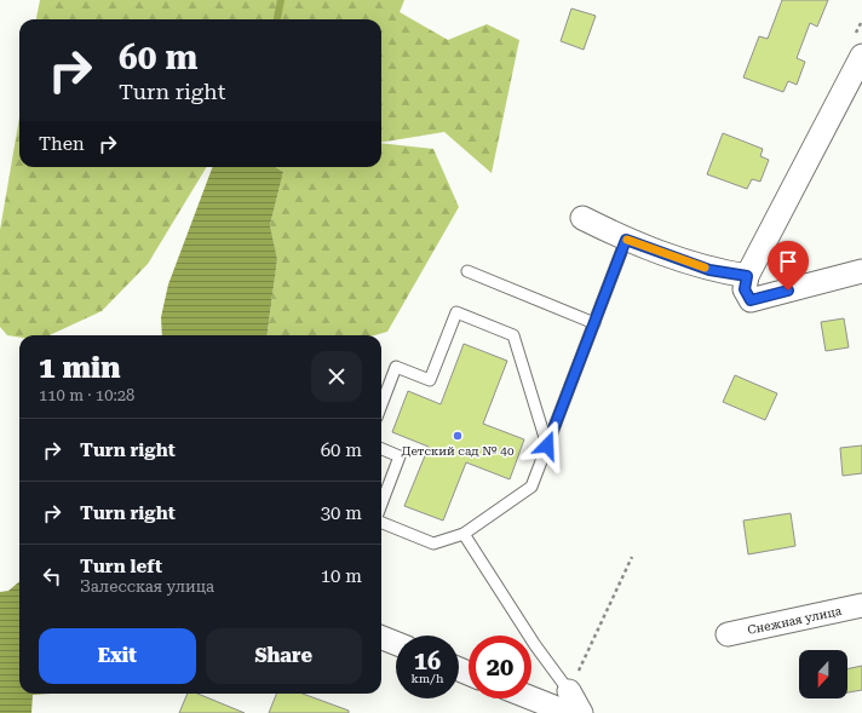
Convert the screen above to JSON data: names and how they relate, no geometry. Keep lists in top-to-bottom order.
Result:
{
  "streets": {
    "street": ["Снежная улица"]
  },
  "places": ["Детский сад № 40"],
  "north": "bottom",
  "page": {
    "turn": ["60 m", "Turn right"],
    "then": "Then",
    "heading": ["1 min", "110 m · 10:28"],
    "list": [
      {
        "name": "Turn right",
        "value": "60 m"
      },
      {
        "name": "Turn right",
        "value": "30 m"
      },
      {
        "name": "Turn left",
        "note": "Залесская улица",
        "value": "10 m"
      }
    ],
    "buttons": ["Exit", "Share"],
    "speed": "16 km/h",
    "limit": "20"
  }
}
